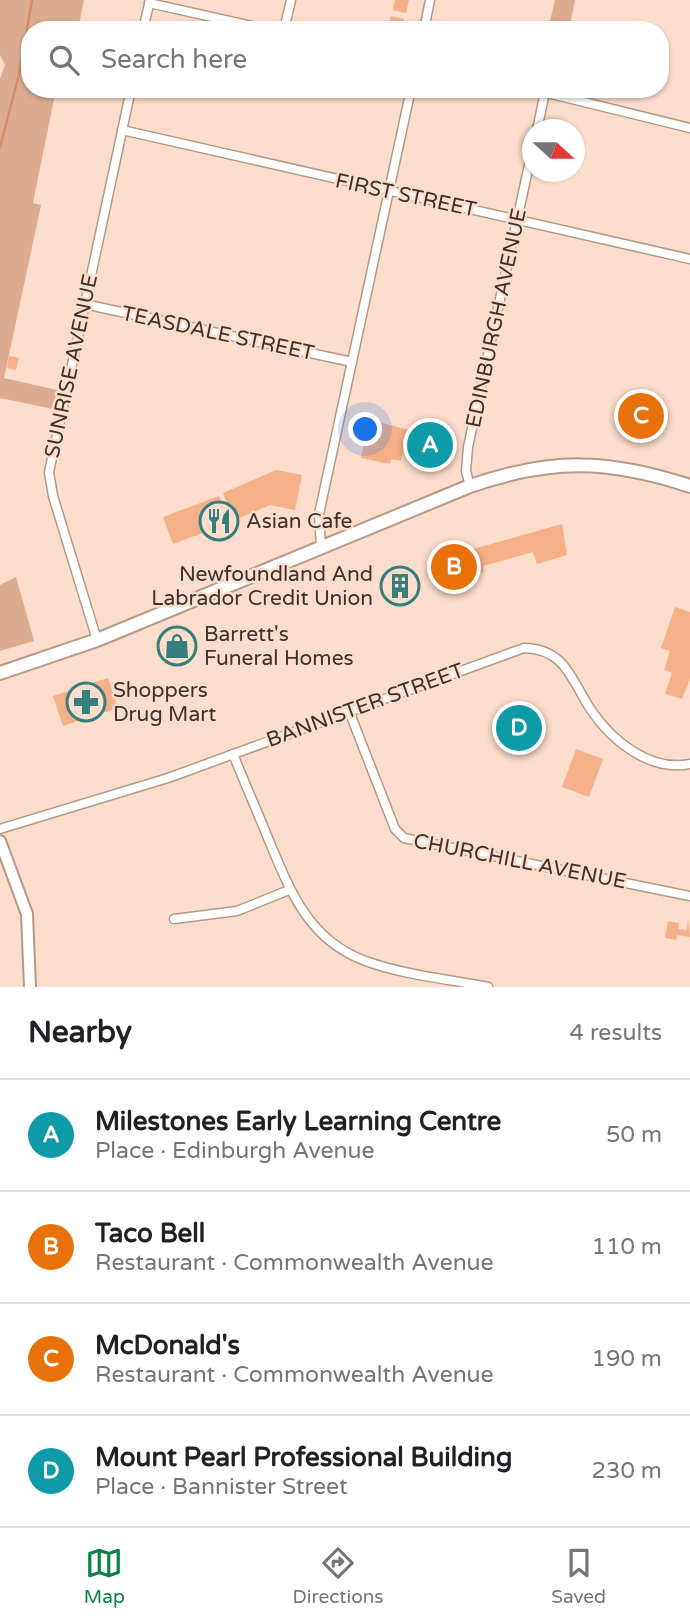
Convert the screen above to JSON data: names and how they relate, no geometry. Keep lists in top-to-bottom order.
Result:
{
  "streets": {
    "street": [
      "FIRST STREET",
      "EDINBURGH AVENUE",
      "TEASDALE STREET",
      "SUNRISE AVENUE",
      "BANNISTER STREET",
      "CHURCHILL AVENUE"
    ]
  },
  "crossings": [
    ["FIRST STREET", "EDINBURGH AVENUE"],
    ["FIRST STREET", "SUNRISE AVENUE"],
    ["TEASDALE STREET", "SUNRISE AVENUE"],
    ["BANNISTER STREET", "CHURCHILL AVENUE"]
  ],
  "places": {
    "restaurant": ["Asian Cafe"],
    "building": ["Newfoundland And Labrador Credit Union"],
    "shop": ["Barrett's Funeral Homes"],
    "pharmacy": ["Shoppers Drug Mart"]
  },
  "north": "right",
  "page": {
    "search": "Search here",
    "pins": [
      "C",
      "A",
      "B",
      "D"
    ],
    "heading": ["Nearby", "4 results"],
    "list": [
      {
        "mark": "A",
        "name": "Milestones Early Learning Centre",
        "note": "Place · Edinburgh Avenue",
        "value": "50 m"
      },
      {
        "mark": "B",
        "name": "Taco Bell",
        "note": "Restaurant · Commonwealth Avenue",
        "value": "110 m"
      },
      {
        "mark": "C",
        "name": "McDonald's",
        "note": "Restaurant · Commonwealth Avenue",
        "value": "190 m"
      },
      {
        "mark": "D",
        "name": "Mount Pearl Professional Building",
        "note": "Place · Bannister Street",
        "value": "230 m"
      }
    ],
    "nav": ["Map", "Directions", "Saved"]
  }
}
